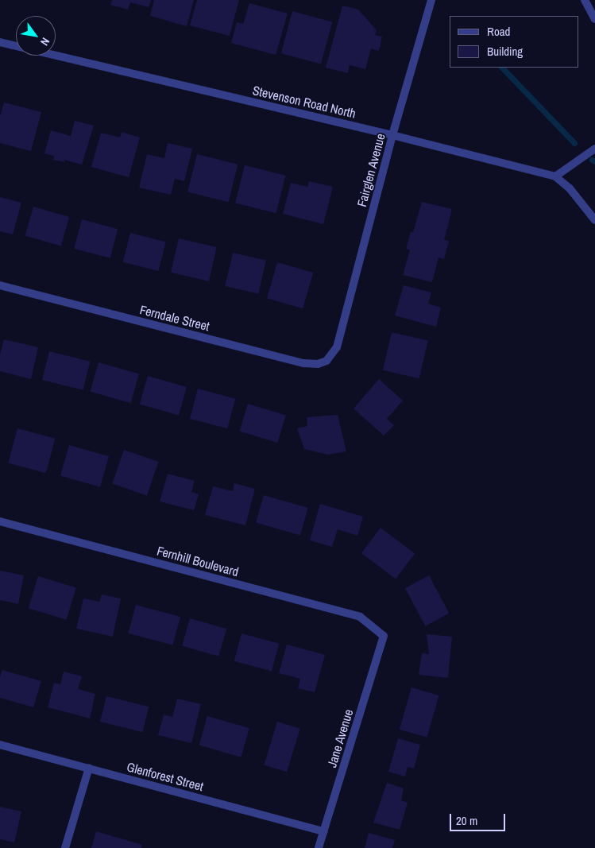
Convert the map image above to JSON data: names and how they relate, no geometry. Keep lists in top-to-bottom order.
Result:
{
  "streets": {
    "street": [
      "Stevenson Road North",
      "Fairglen Avenue",
      "Ferndale Street",
      "Fernhill Boulevard",
      "Jane Avenue",
      "Glenforest Street"
    ]
  },
  "crossings": [
    ["Stevenson Road North", "Fairglen Avenue"],
    ["Fairglen Avenue", "Ferndale Street"],
    ["Fernhill Boulevard", "Jane Avenue"],
    ["Jane Avenue", "Glenforest Street"]
  ],
  "legend": ["Road", "Building"],
  "scale_bar": "20 m",
  "north": "bottom right"
}
